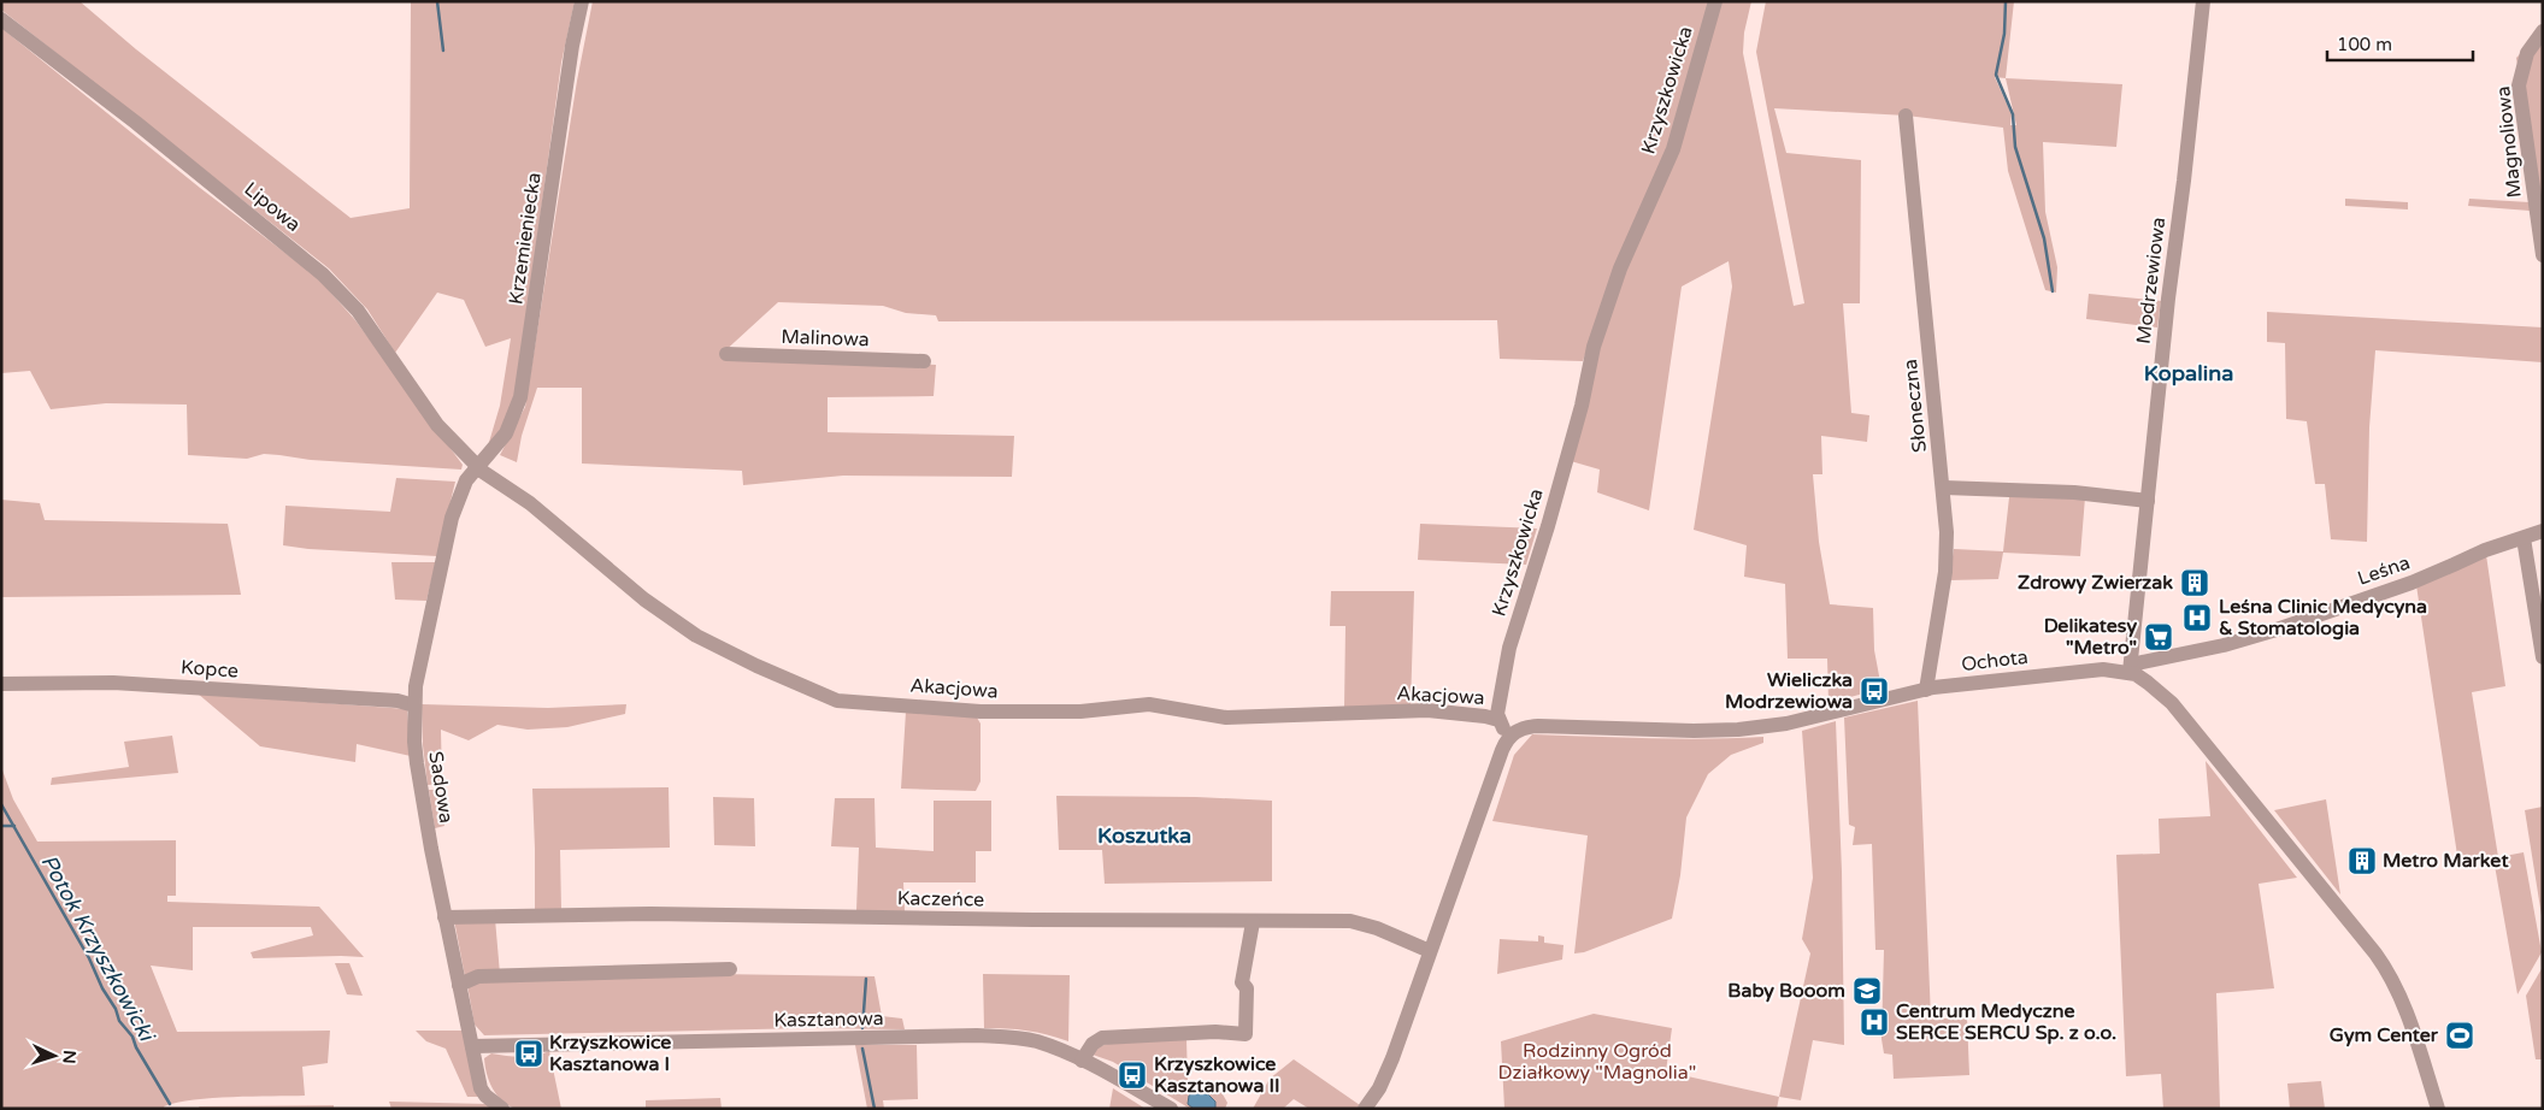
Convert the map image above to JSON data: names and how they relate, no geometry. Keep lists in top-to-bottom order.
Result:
{
  "streets": {
    "street": [
      "Krzyszkowicka",
      "Magnoliowa",
      "Lipowa",
      "Krzemieniecka",
      "Modrzewiowa",
      "Malinowa",
      "Słoneczna",
      "Leśna",
      "Ochota",
      "Kopce",
      "Akacjowa",
      "Sadowa",
      "Kaczeńce",
      "Kasztanowa"
    ]
  },
  "crossings": [
    ["Krzyszkowicka", "Akacjowa"],
    ["Lipowa", "Krzemieniecka"],
    ["Lipowa", "Akacjowa"],
    ["Lipowa", "Sadowa"],
    ["Krzemieniecka", "Akacjowa"],
    ["Krzemieniecka", "Sadowa"],
    ["Modrzewiowa", "Leśna"],
    ["Modrzewiowa", "Ochota"],
    ["Słoneczna", "Ochota"],
    ["Leśna", "Ochota"],
    ["Kopce", "Sadowa"],
    ["Akacjowa", "Sadowa"],
    ["Sadowa", "Kaczeńce"],
    ["Sadowa", "Kasztanowa"]
  ],
  "districts": ["Kopalina", "Koszutka"],
  "water": ["Potok Krzyszkowicki"],
  "parks": ["Rodzinny Ogród Działkowy \"Magnolia\""],
  "places": {
    "building": ["Zdrowy Zwierzak", "Metro Market"],
    "hospital": ["Leśna Clinic Medycyna & Stomatologia", "Centrum Medyczne SERCE SERCU Sp. z o.o."],
    "supermarket": ["Delikatesy \"Metro\""],
    "bus stop": ["Wieliczka Modrzewiowa", "Krzyszkowice Kasztanowa I", "Krzyszkowice Kasztanowa II"],
    "school or university": ["Baby Booom"],
    "sports": ["Gym Center"]
  },
  "scale_bar": "100 m",
  "north": "right"
}
